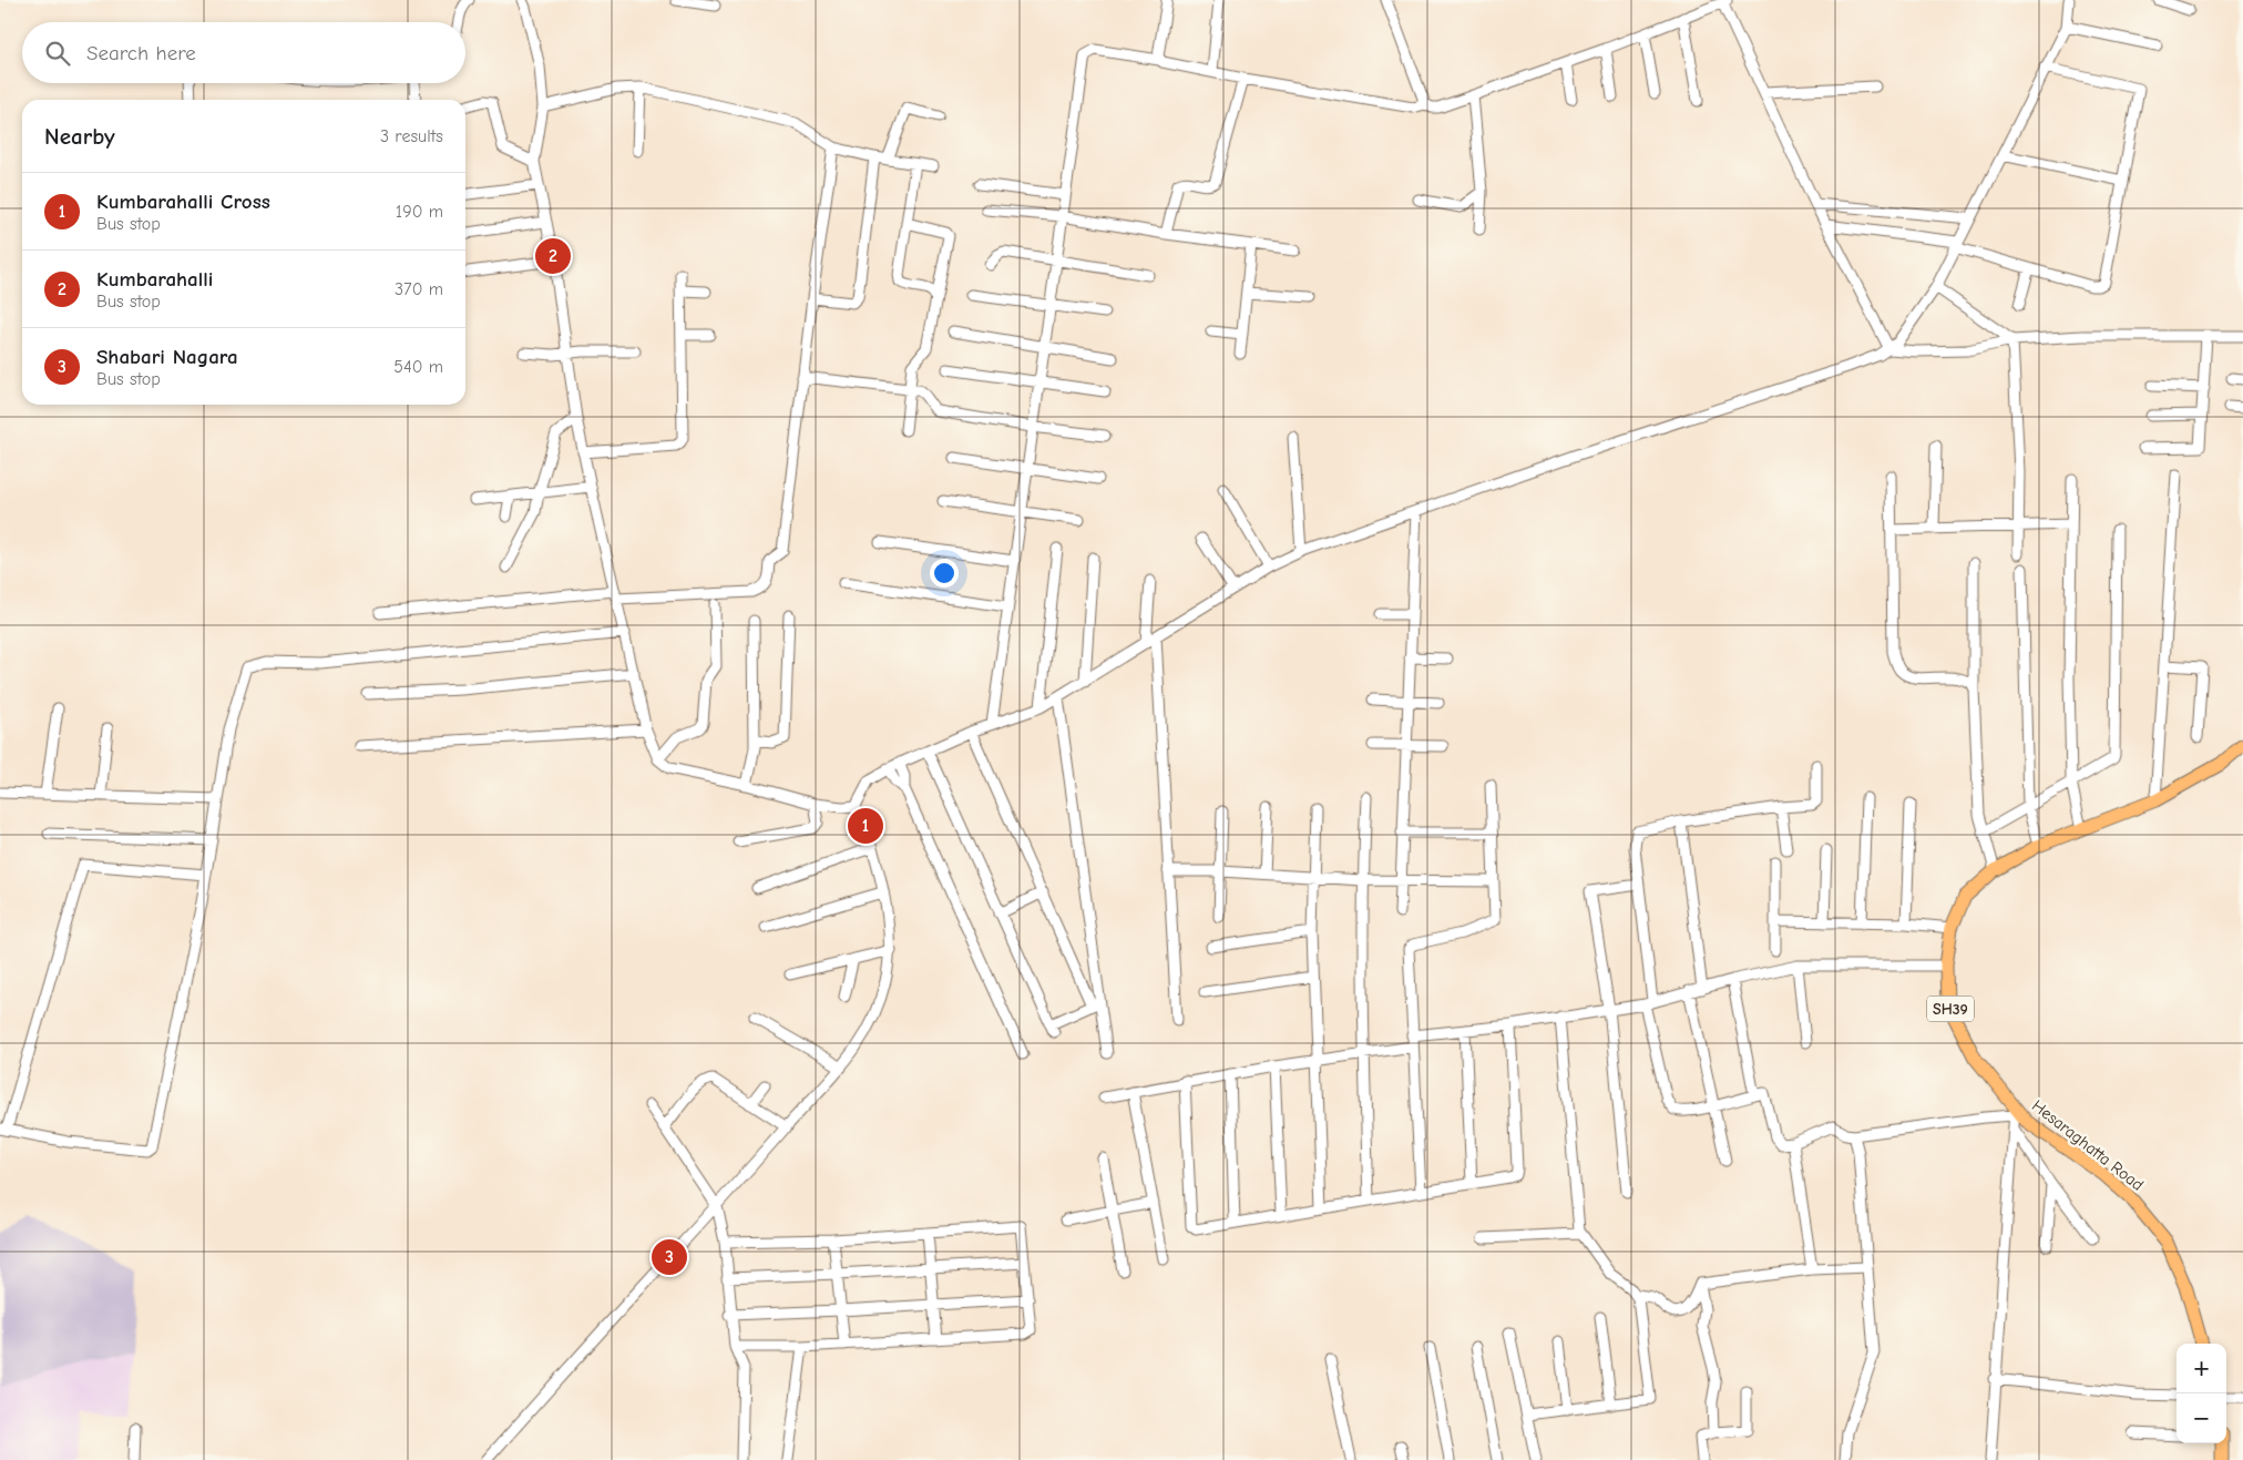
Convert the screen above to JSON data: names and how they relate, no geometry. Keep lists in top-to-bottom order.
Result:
{
  "streets": {
    "main road": ["SH39", "Hesaraghatta Road"]
  },
  "page": {
    "search": "Search here",
    "heading": ["Nearby", "3 results"],
    "list": [
      {
        "mark": "1",
        "name": "Kumbarahalli Cross",
        "note": "Bus stop",
        "value": "190 m"
      },
      {
        "mark": "2",
        "name": "Kumbarahalli",
        "note": "Bus stop",
        "value": "370 m"
      },
      {
        "mark": "3",
        "name": "Shabari Nagara",
        "note": "Bus stop",
        "value": "540 m"
      }
    ],
    "pins": ["2", "1", "3"],
    "map_buttons": ["+", "−"]
  }
}
